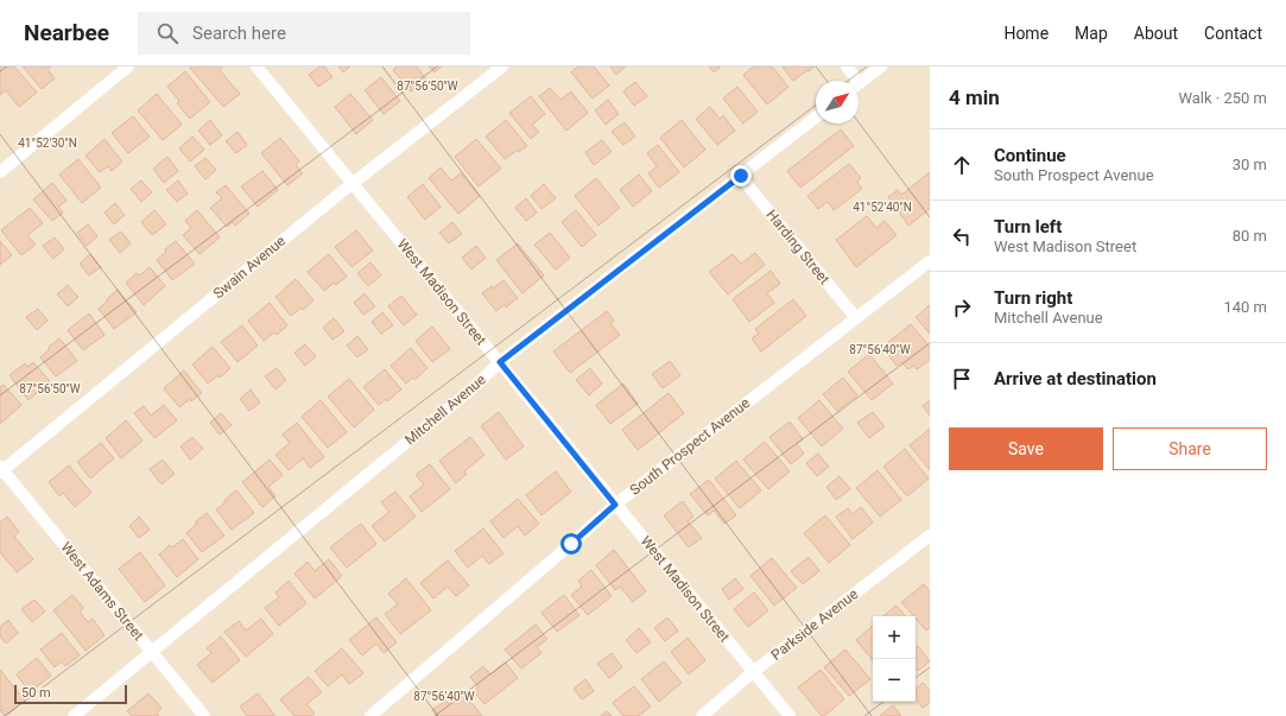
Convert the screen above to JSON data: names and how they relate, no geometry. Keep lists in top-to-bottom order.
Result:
{
  "streets": {
    "street": [
      "Harding Street",
      "Swain Avenue",
      "West Madison Street",
      "Mitchell Avenue",
      "South Prospect Avenue",
      "West Adams Street",
      "Parkside Avenue"
    ]
  },
  "crossings": [
    ["Harding Street", "Mitchell Avenue"],
    ["Harding Street", "South Prospect Avenue"],
    ["Swain Avenue", "West Madison Street"],
    ["Swain Avenue", "West Adams Street"],
    ["West Madison Street", "Mitchell Avenue"],
    ["West Madison Street", "South Prospect Avenue"],
    ["West Madison Street", "Parkside Avenue"],
    ["Mitchell Avenue", "West Adams Street"]
  ],
  "scale_bar": "50 m",
  "north": "top right",
  "page": {
    "header": "Nearbee",
    "search": "Search here",
    "nav": [
      "Home",
      "Map",
      "About",
      "Contact"
    ],
    "heading": ["4 min", "Walk · 250 m"],
    "list": [
      ["Continue", "South Prospect Avenue", "30 m"],
      ["Turn left", "West Madison Street", "80 m"],
      ["Turn right", "Mitchell Avenue", "140 m"],
      "Arrive at destination"
    ],
    "buttons": ["Save", "Share"],
    "map_buttons": ["+", "−"],
    "scale": "50 m"
  },
  "coordinates": [
    "87°56'50\"W",
    "41°52'30\"N",
    "41°52'40\"N",
    "87°56'40\"W"
  ]
}
